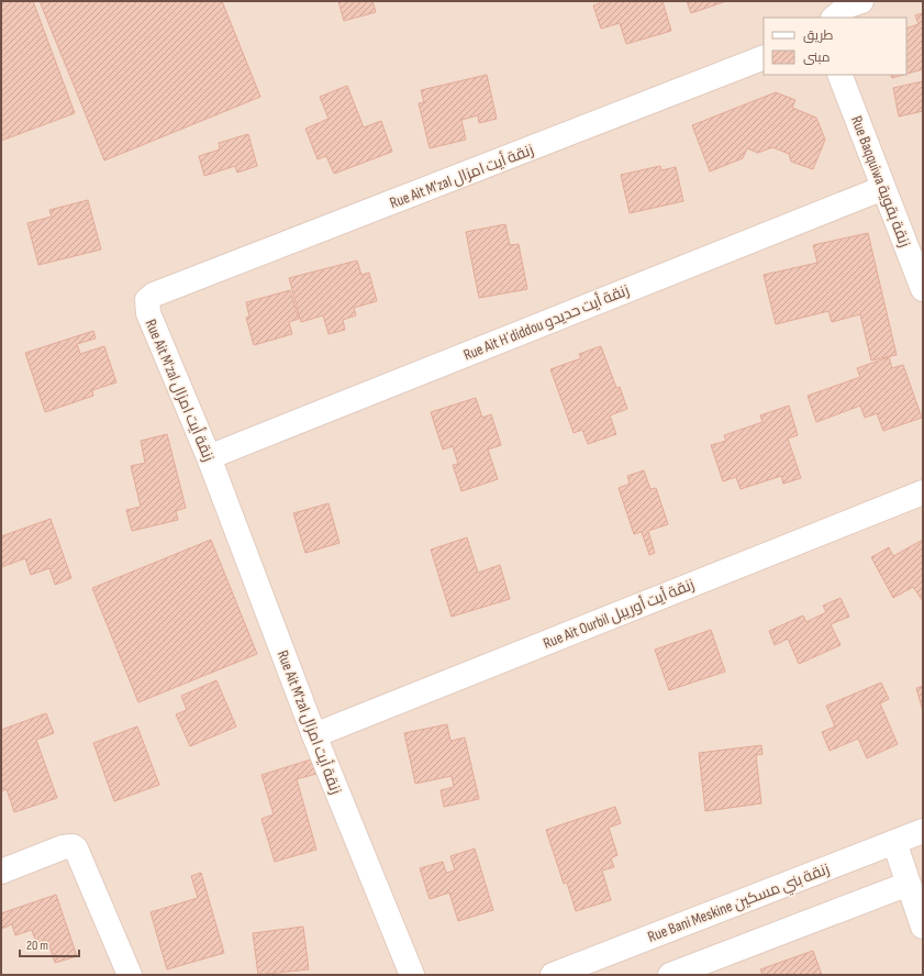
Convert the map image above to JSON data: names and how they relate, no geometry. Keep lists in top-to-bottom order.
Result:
{
  "streets": {
    "street": [
      "Rue Ait M'zal زنقة أيت امزال",
      "Rue Baqquiwa زنقة بقوية",
      "Rue Ait H´diddou زنقة أيت حديدو",
      "Rue Ait Ourbil زنقة أيت أوريبل",
      "Rue Bani Meskine زنقة بني مسكين"
    ]
  },
  "crossings": [
    ["Rue Ait M'zal زنقة أيت امزال", "Rue Ait H´diddou زنقة أيت حديدو"],
    ["Rue Ait M'zal زنقة أيت امزال", "Rue Ait Ourbil زنقة أيت أوريبل"],
    ["Rue Baqquiwa زنقة بقوية", "Rue Ait H´diddou زنقة أيت حديدو"]
  ],
  "legend": ["طريق", "مبنى"],
  "scale_bar": "20 m"
}
